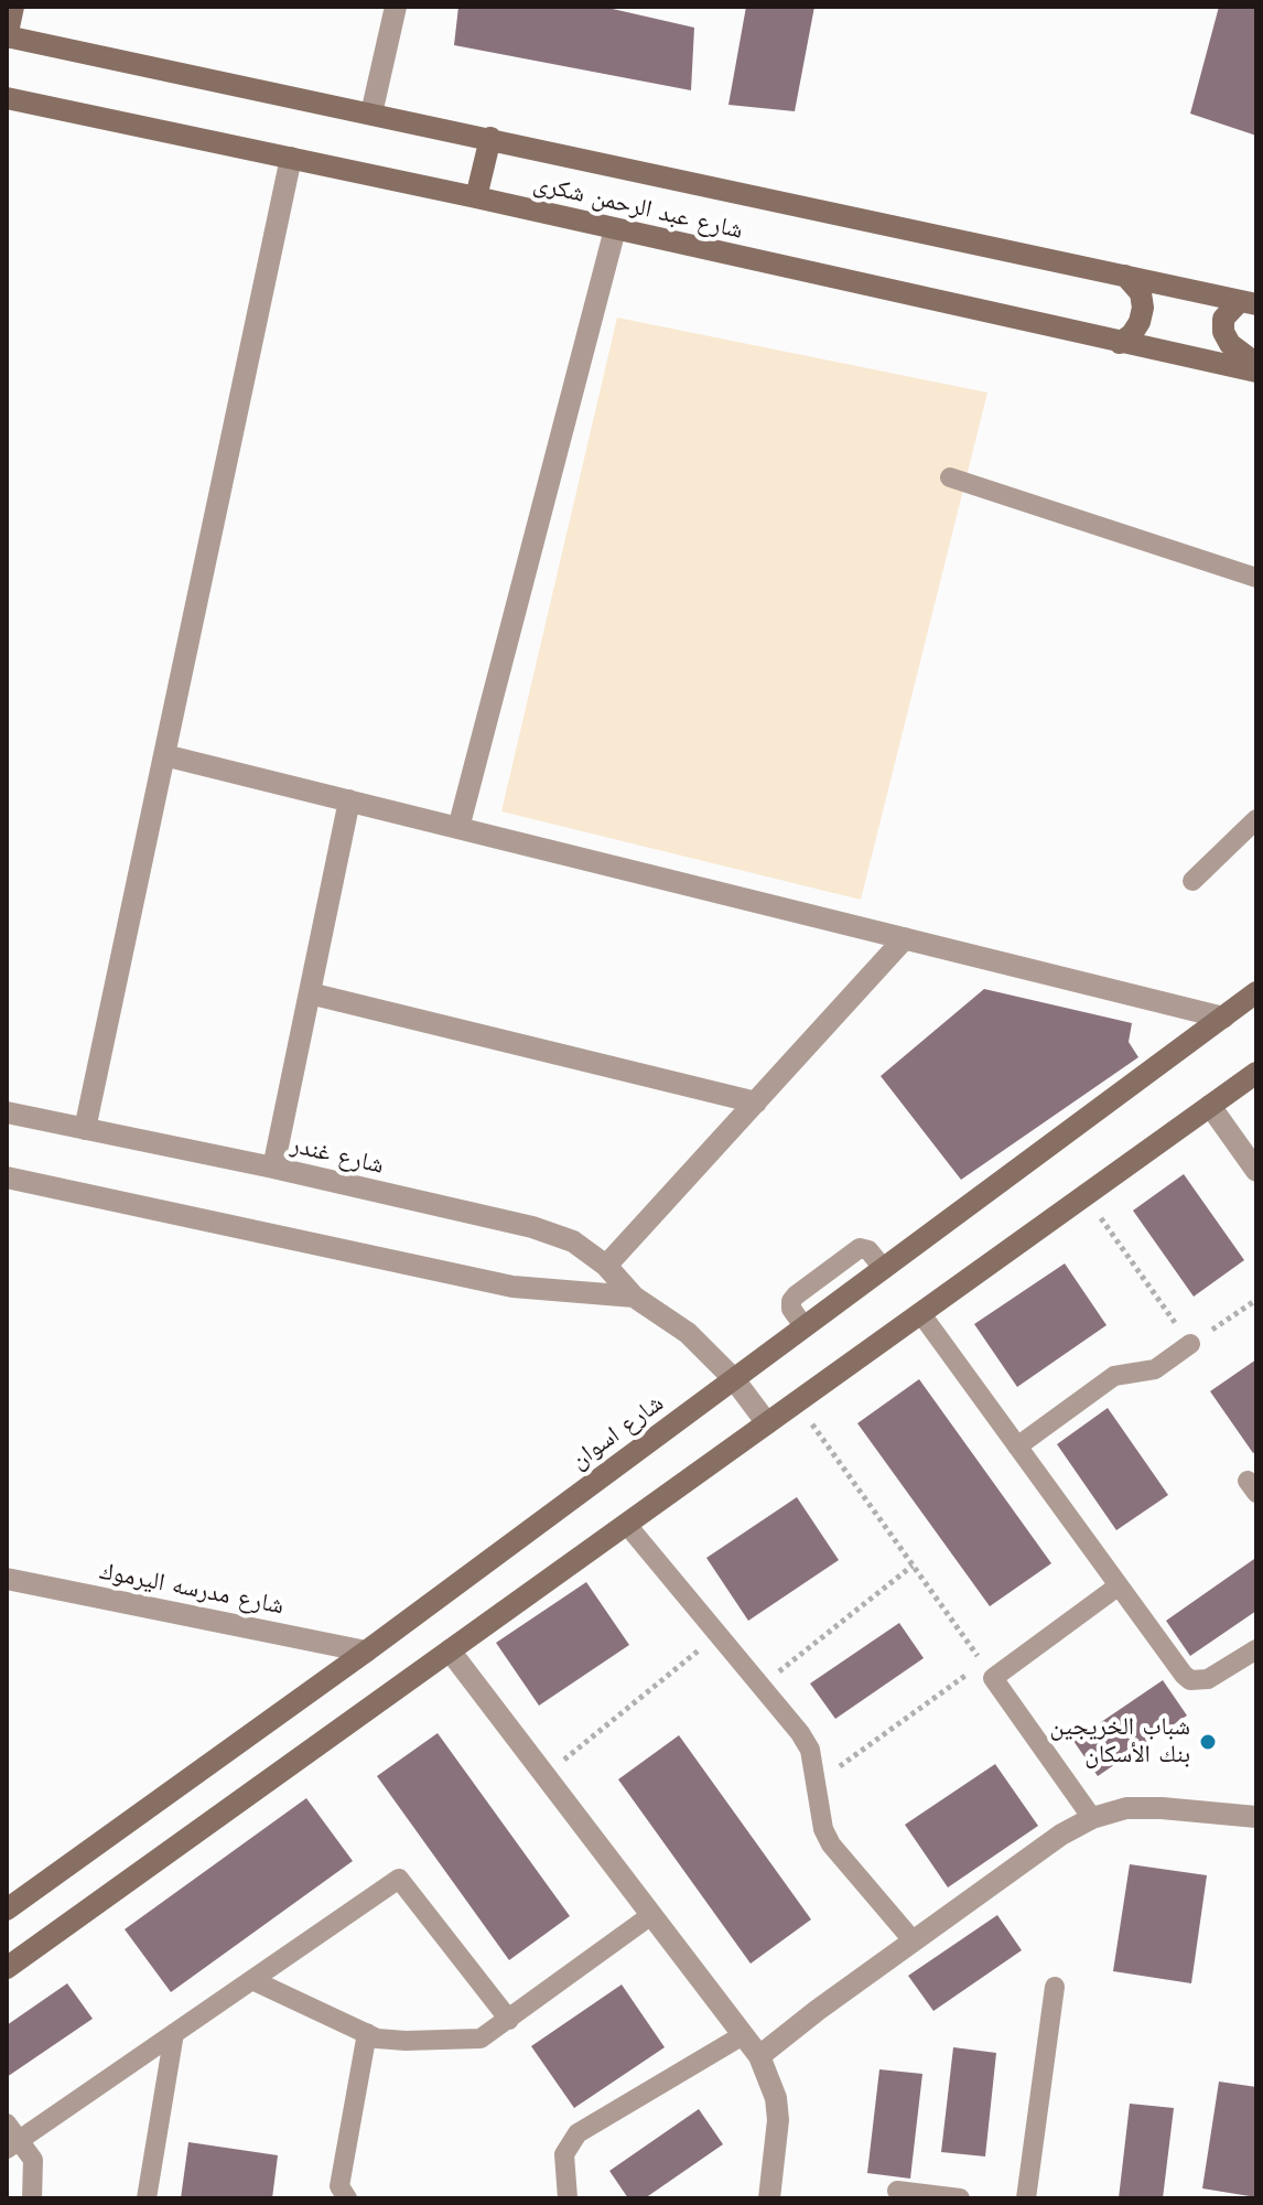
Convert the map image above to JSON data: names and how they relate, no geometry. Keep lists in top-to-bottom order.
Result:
{
  "streets": {
    "street": [
      "شارع عبد الرحمن شكرى",
      "شارع غندر",
      "شارع اسوان",
      "شارع مدرسه اليرموك"
    ]
  },
  "crossings": [
    ["شارع غندر", "شارع اسوان"],
    ["شارع اسوان", "شارع مدرسه اليرموك"]
  ],
  "places": ["شباب الخريجين بنك الأسكان"]
}
